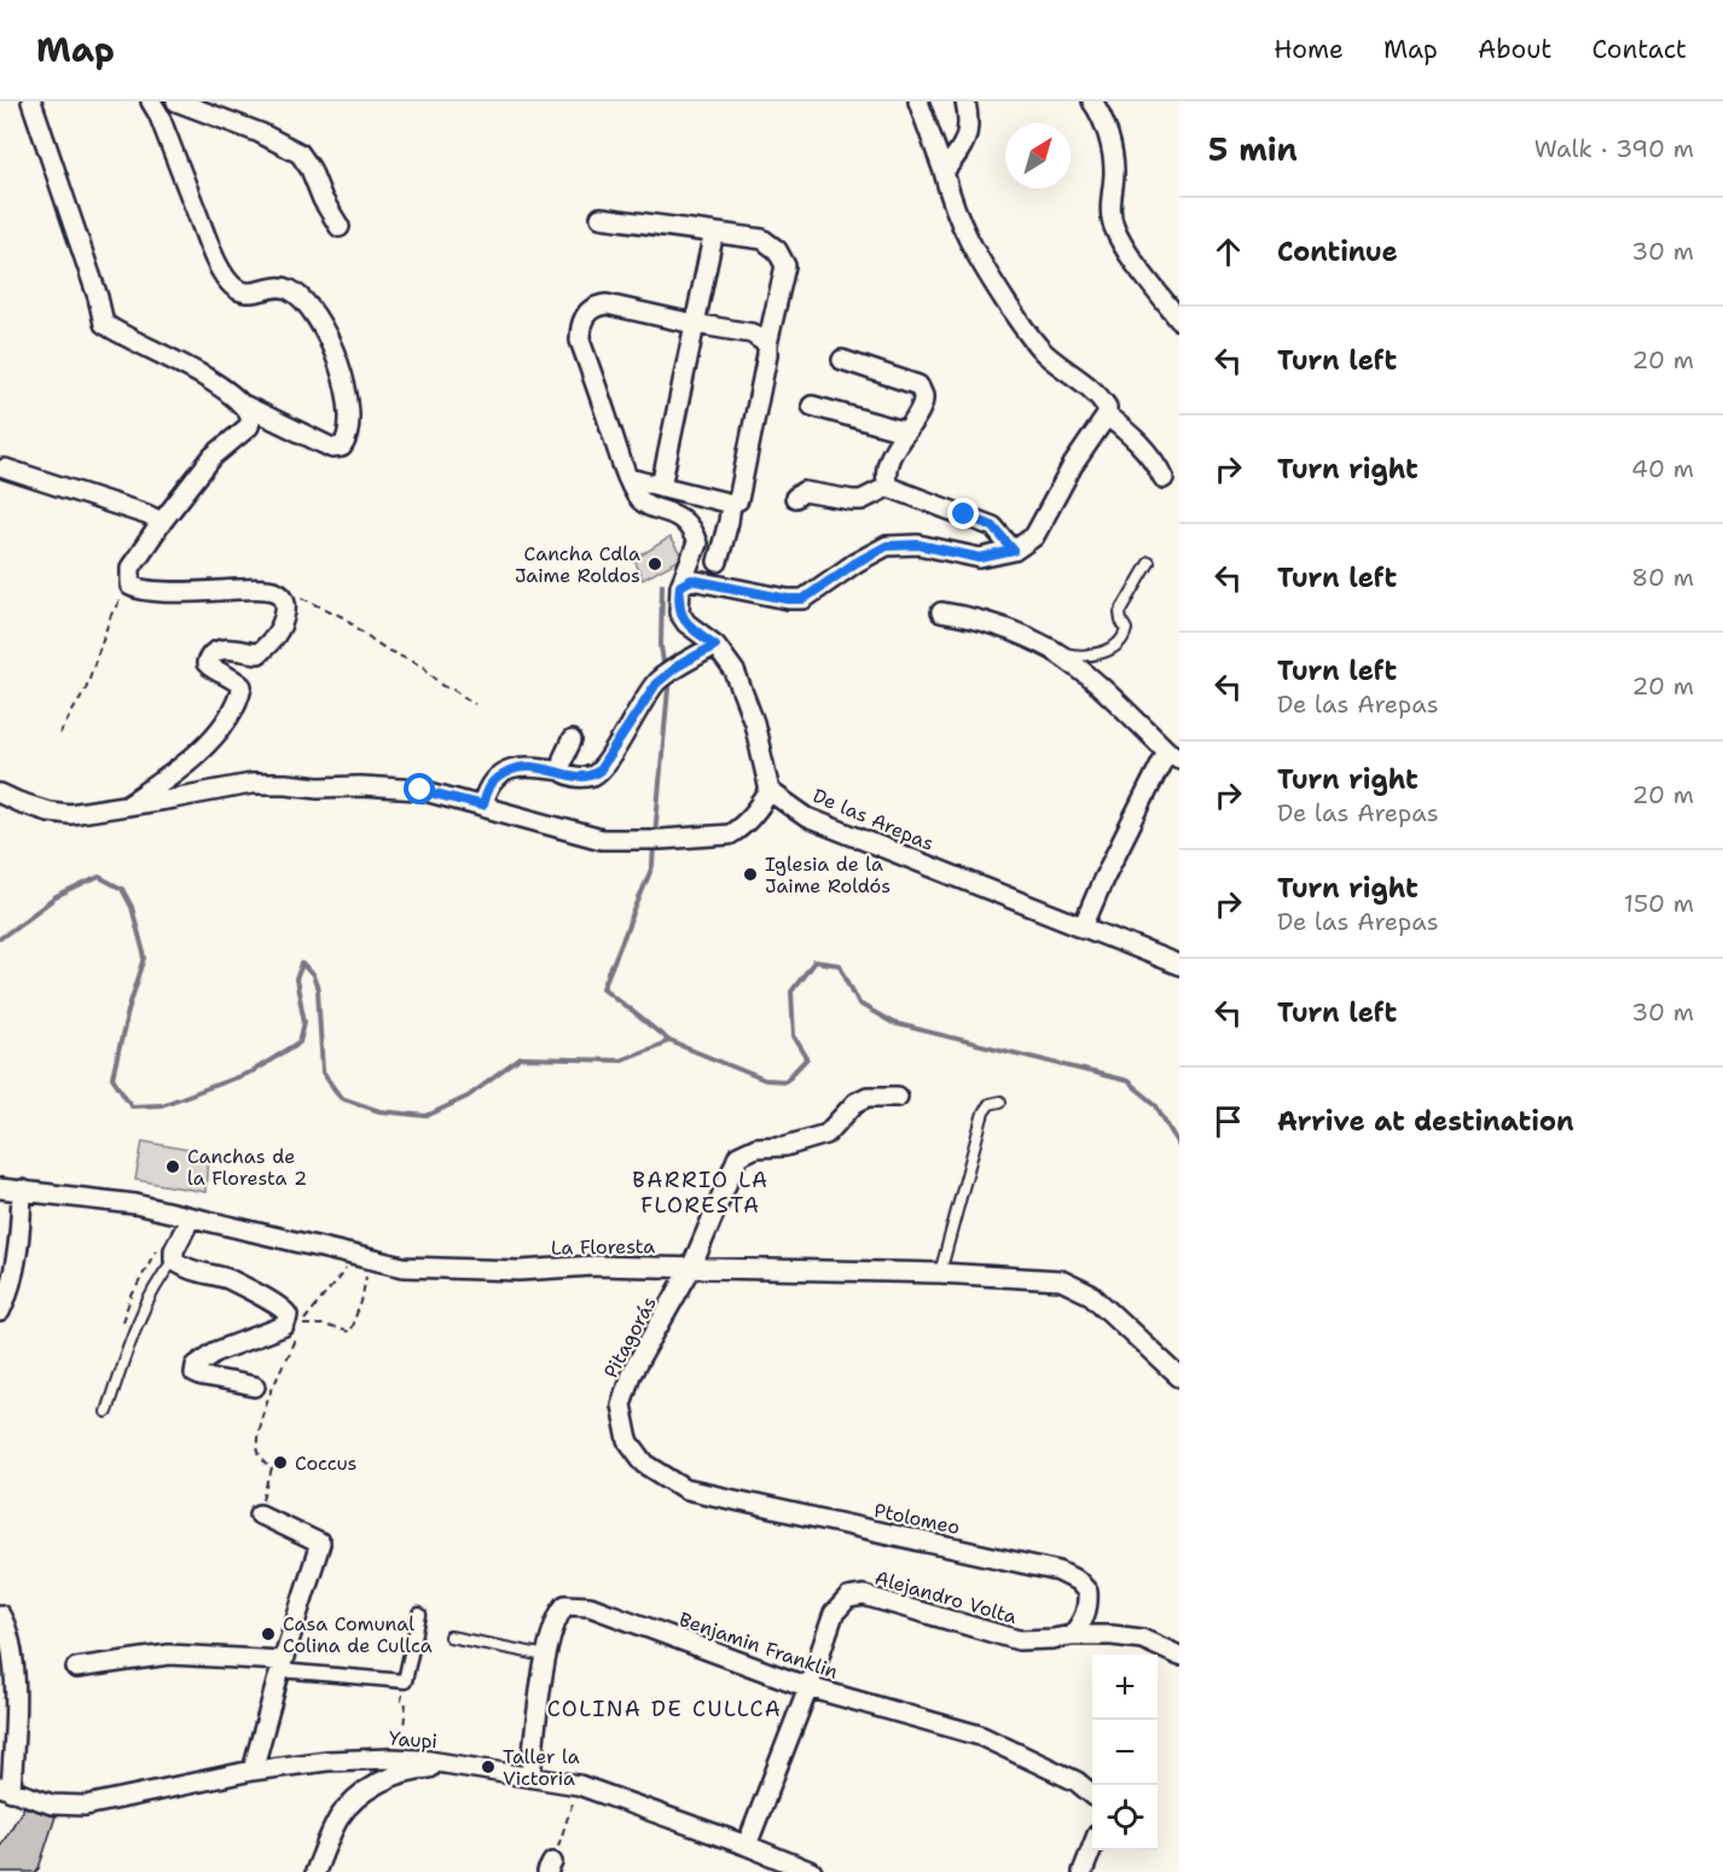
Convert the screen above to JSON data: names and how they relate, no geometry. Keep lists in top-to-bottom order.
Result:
{
  "streets": {
    "street": [
      "De las Arepas",
      "La Floresta",
      "Pitagorás",
      "Ptolomeo",
      "Alejandro Volta",
      "Benjamin Franklin",
      "Yaupi"
    ]
  },
  "crossings": [
    ["La Floresta", "Pitagorás"],
    ["Pitagorás", "Ptolomeo"],
    ["Ptolomeo", "Alejandro Volta"],
    ["Alejandro Volta", "Benjamin Franklin"],
    ["Benjamin Franklin", "Yaupi"]
  ],
  "districts": ["BARRIO LA FLORESTA", "COLINA DE CULLCA"],
  "places": [
    "Cancha Cdla Jaime Roldos",
    "Iglesia de la Jaime Roldós",
    "Canchas de la Floresta 2",
    "Coccus",
    "Casa Comunal Colina de Cullca",
    "Taller la Victoria"
  ],
  "north": "top right",
  "page": {
    "header": "Map",
    "nav": [
      "Home",
      "Map",
      "About",
      "Contact"
    ],
    "heading": ["5 min", "Walk · 390 m"],
    "list": [
      ["Continue", "30 m"],
      ["Turn left", "20 m"],
      ["Turn right", "40 m"],
      ["Turn left", "80 m"],
      ["Turn left", "De las Arepas", "20 m"],
      ["Turn right", "De las Arepas", "20 m"],
      ["Turn right", "De las Arepas", "150 m"],
      ["Turn left", "30 m"],
      "Arrive at destination"
    ],
    "map_buttons": ["+", "−"]
  }
}
